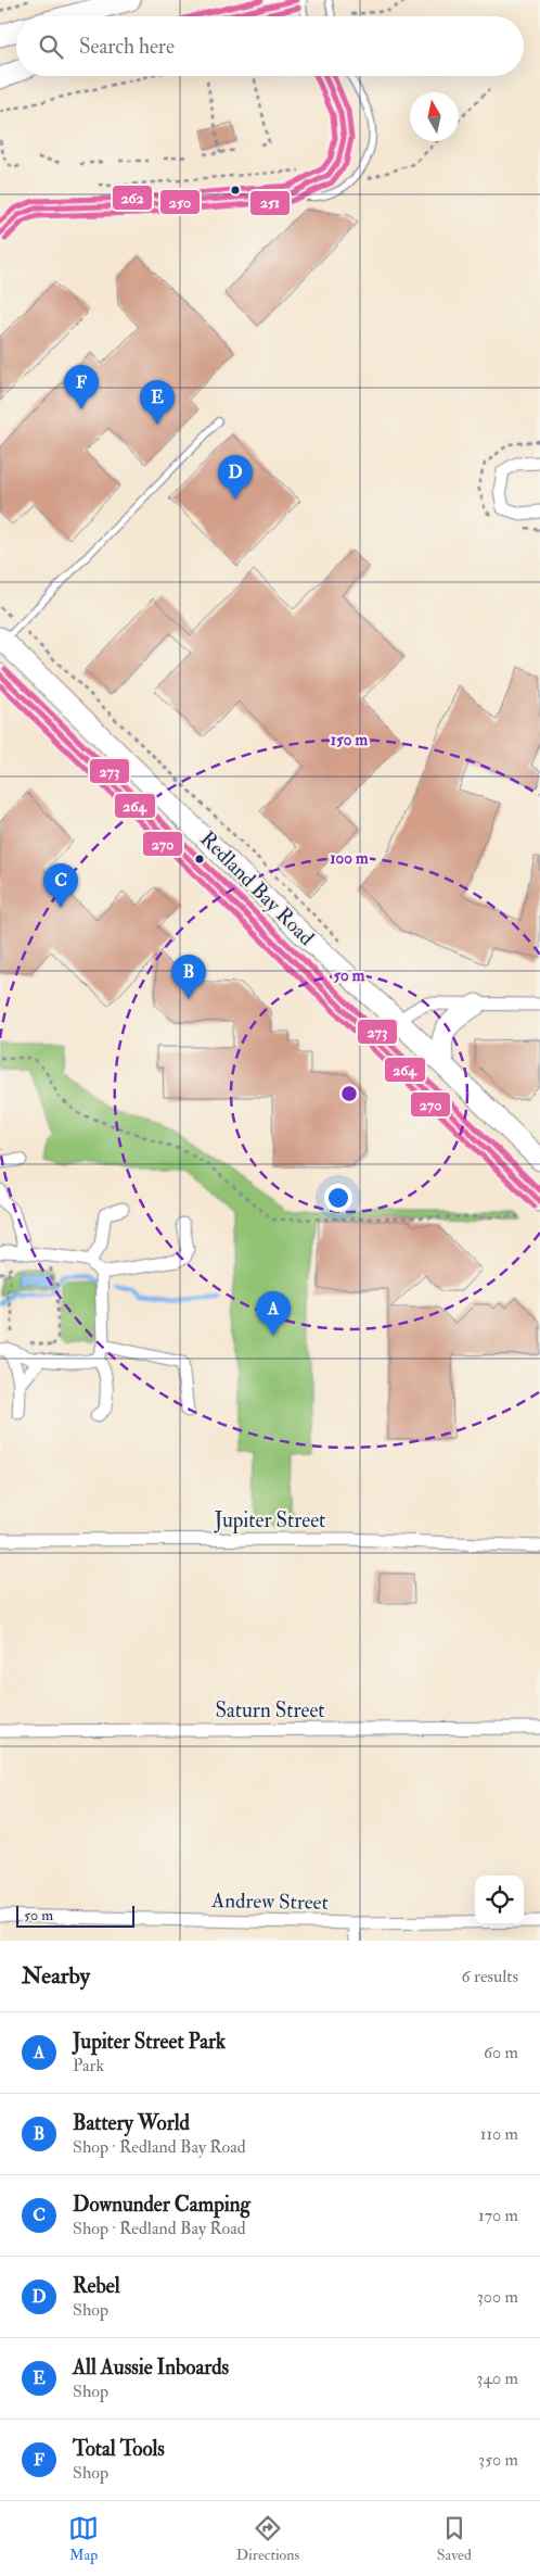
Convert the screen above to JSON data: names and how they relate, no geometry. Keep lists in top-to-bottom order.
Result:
{
  "streets": {
    "main road": ["Redland Bay Road"],
    "street": ["Jupiter Street", "Saturn Street", "Andrew Street"]
  },
  "lines": [
    "transit line 250",
    "transit line 262",
    "transit line 251",
    "transit line 273",
    "transit line 264",
    "transit line 270"
  ],
  "scale_bar": "50 m",
  "north": "top",
  "page": {
    "search": "Search here",
    "pins": [
      "F",
      "E",
      "D",
      "C",
      "B",
      "A"
    ],
    "scale": "50 m",
    "heading": ["Nearby", "6 results"],
    "list": [
      {
        "mark": "A",
        "name": "Jupiter Street Park",
        "note": "Park",
        "value": "60 m"
      },
      {
        "mark": "B",
        "name": "Battery World",
        "note": "Shop · Redland Bay Road",
        "value": "110 m"
      },
      {
        "mark": "C",
        "name": "Downunder Camping",
        "note": "Shop · Redland Bay Road",
        "value": "170 m"
      },
      {
        "mark": "D",
        "name": "Rebel",
        "note": "Shop",
        "value": "300 m"
      },
      {
        "mark": "E",
        "name": "All Aussie Inboards",
        "note": "Shop",
        "value": "340 m"
      },
      {
        "mark": "F",
        "name": "Total Tools",
        "note": "Shop",
        "value": "350 m"
      }
    ],
    "nav": ["Map", "Directions", "Saved"]
  },
  "rings": ["150 m", "100 m", "50 m"]
}
